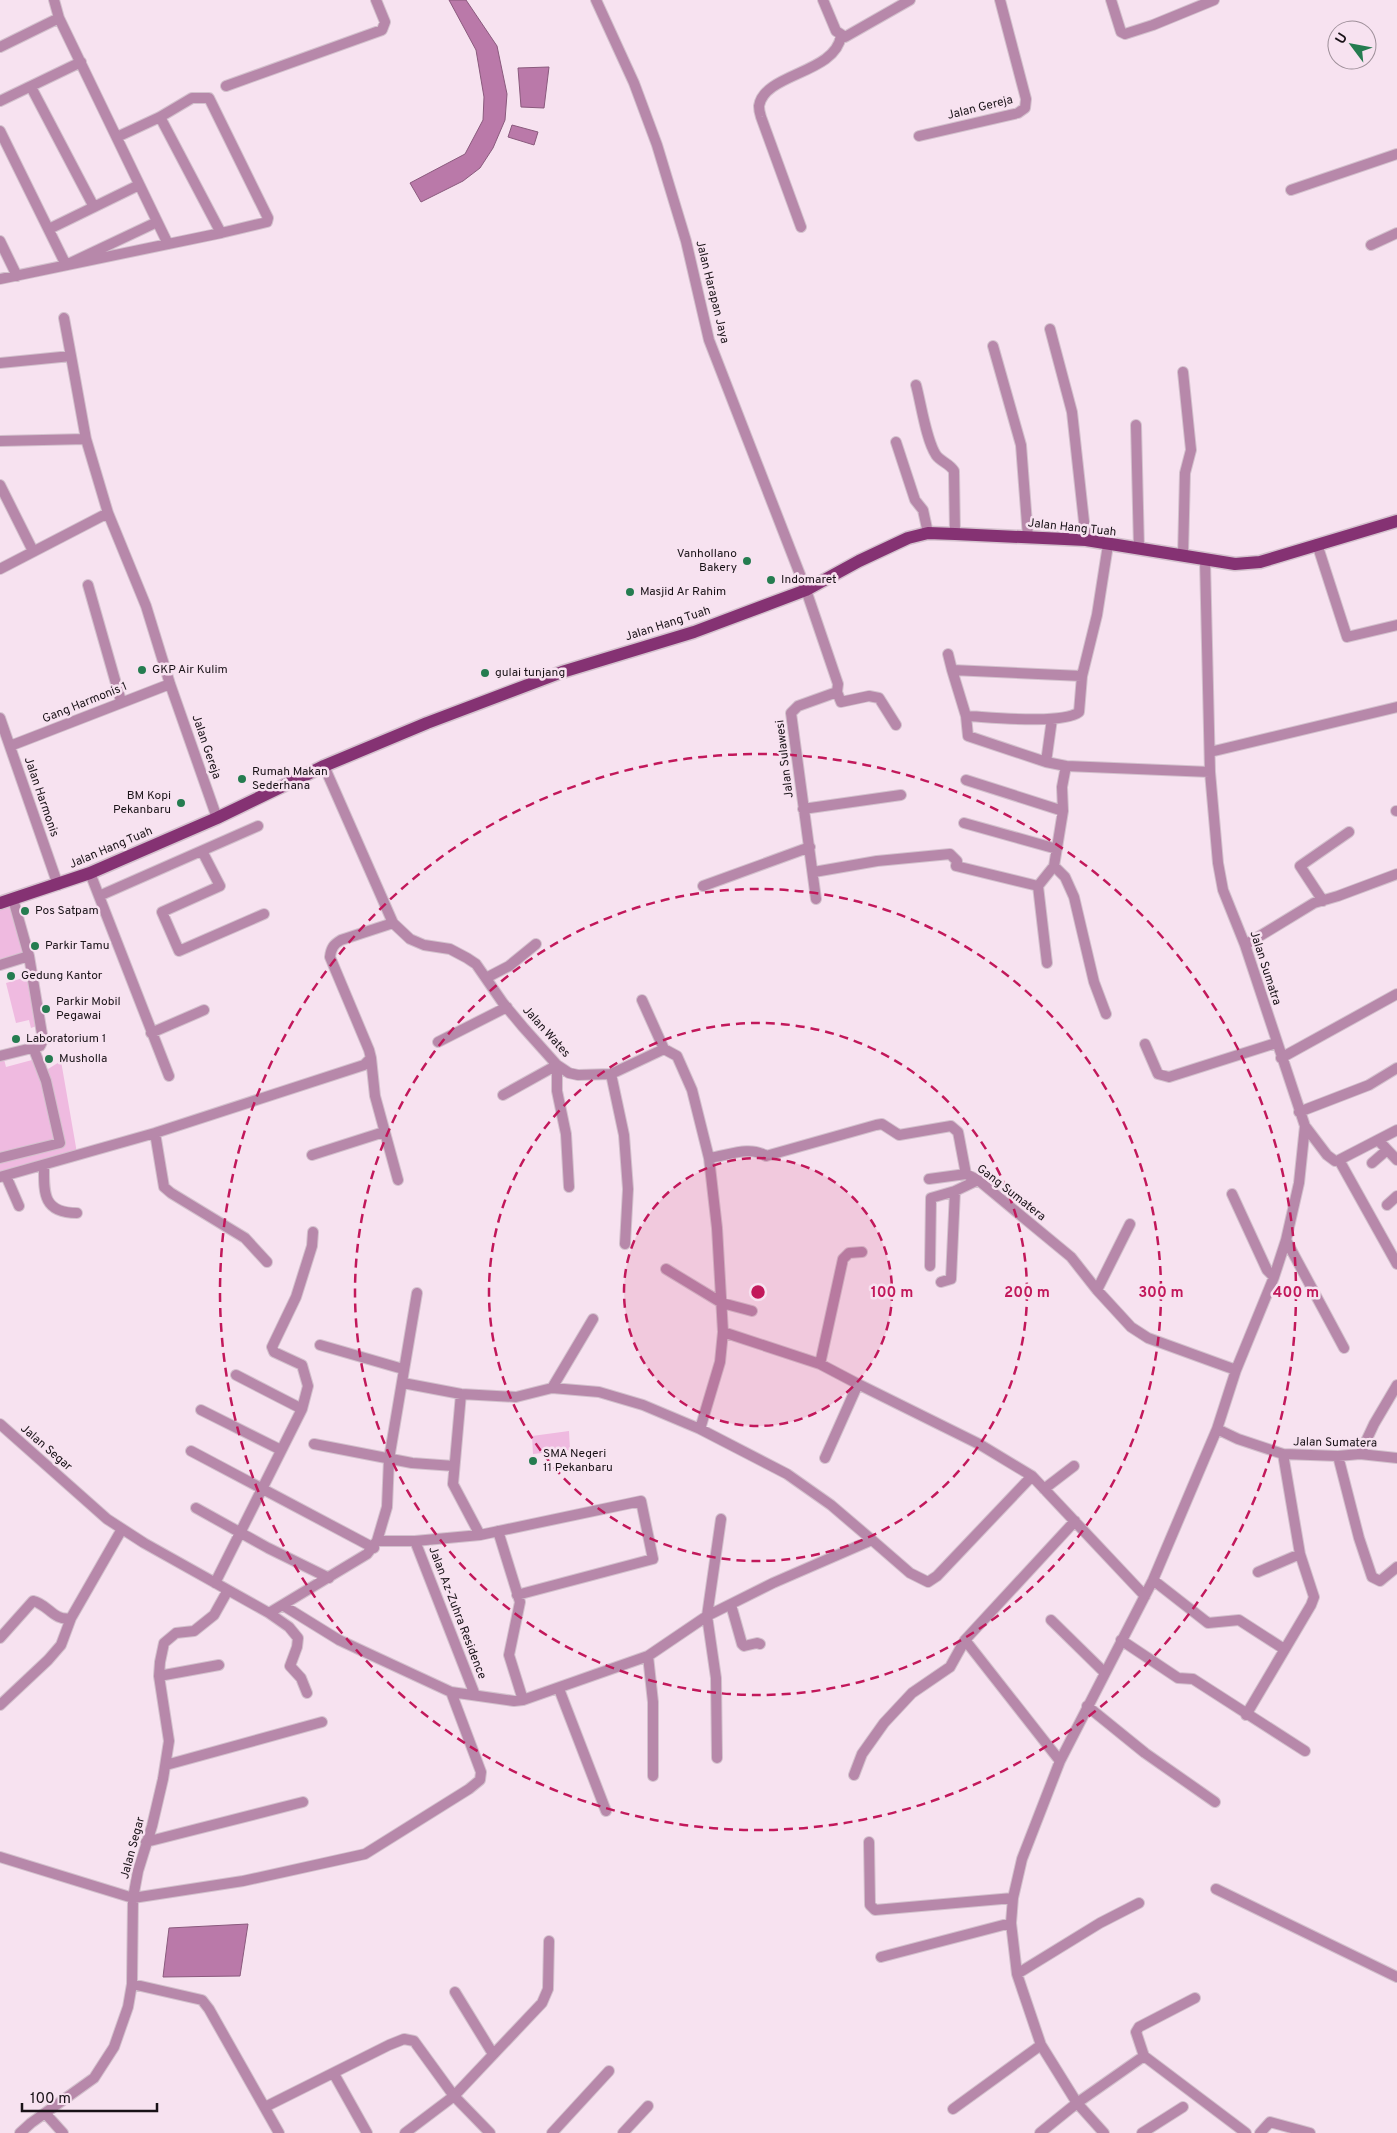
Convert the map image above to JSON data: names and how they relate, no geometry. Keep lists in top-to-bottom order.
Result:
{
  "streets": {
    "main road": ["Jalan Hang Tuah"],
    "street": [
      "Jalan Gereja",
      "Jalan Harapan Jaya",
      "Gang Harmonis 1",
      "Jalan Sulawesi",
      "Jalan Harmonis",
      "Jalan Sumatra",
      "Jalan Wates",
      "Gang Sumatera",
      "Jalan Sumatera",
      "Jalan Segar",
      "Jalan Az-Zuhra Residence"
    ]
  },
  "crossings": [
    ["Jalan Gereja", "Jalan Hang Tuah"],
    ["Jalan Gereja", "Gang Harmonis 1"],
    ["Jalan Harapan Jaya", "Jalan Hang Tuah"],
    ["Jalan Hang Tuah", "Jalan Harmonis"],
    ["Jalan Hang Tuah", "Jalan Sumatra"],
    ["Jalan Hang Tuah", "Jalan Wates"],
    ["Gang Harmonis 1", "Jalan Harmonis"],
    ["Jalan Sumatra", "Gang Sumatera"],
    ["Jalan Sumatra", "Jalan Sumatera"]
  ],
  "places": [
    "Vanhollano Bakery",
    "Indomaret",
    "Masjid Ar Rahim",
    "GKP Air Kulim",
    "gulai tunjang",
    "Rumah Makan Sederhana",
    "BM Kopi Pekanbaru",
    "Pos Satpam",
    "Parkir Tamu",
    "Gedung Kantor",
    "Parkir Mobil Pegawai",
    "Laboratorium 1",
    "Musholla",
    "SMA Negeri 11 Pekanbaru"
  ],
  "scale_bar": "100 m",
  "north": "top left",
  "rings": [
    "100 m",
    "200 m",
    "300 m",
    "400 m"
  ]
}
